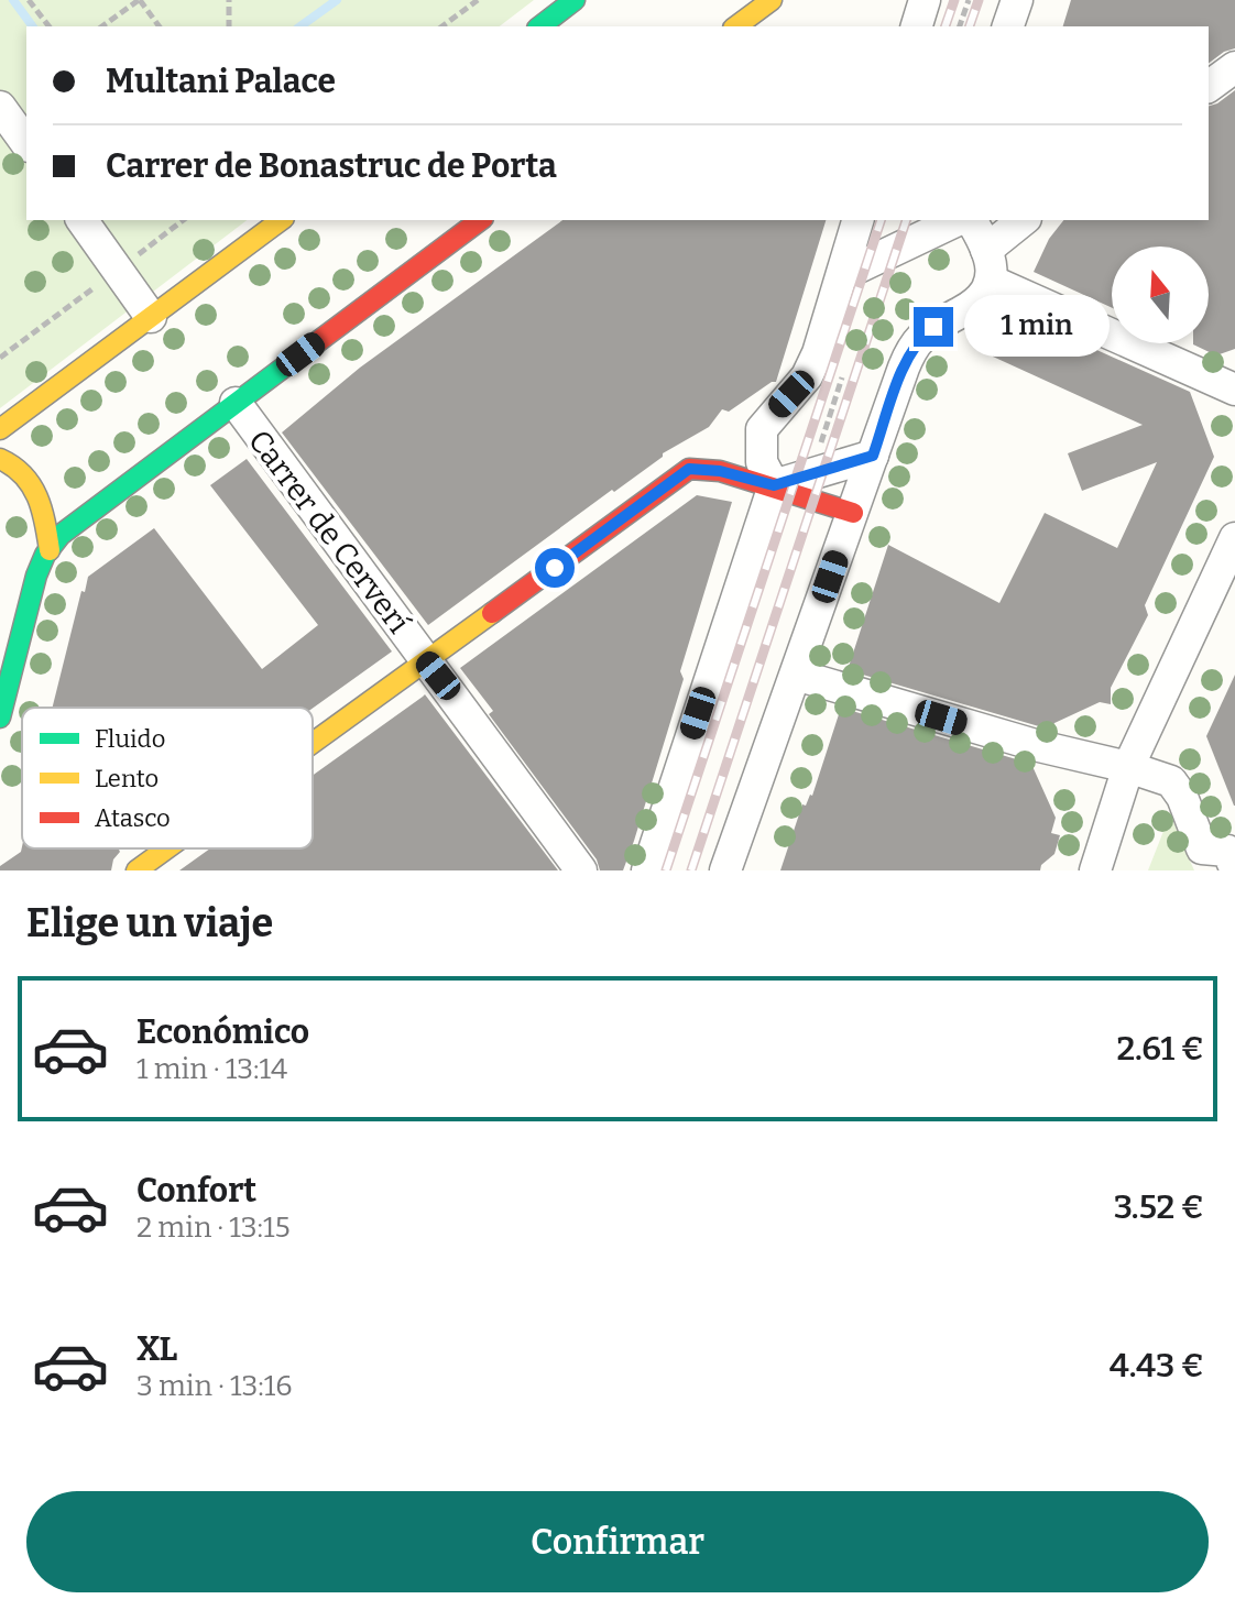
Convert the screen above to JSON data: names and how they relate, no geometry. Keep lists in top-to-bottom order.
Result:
{
  "streets": {
    "street": ["Carrer de Cerverí"]
  },
  "legend": ["Fluido", "Lento", "Atasco"],
  "north": "top",
  "page": {
    "banner": ["Multani Palace", "Carrer de Bonastruc de Porta"],
    "bubble": "1 min",
    "heading": "Elige un viaje",
    "list": [
      {
        "name": "Económico",
        "note": "1 min · 13:14",
        "value": "2.61 €"
      },
      {
        "name": "Confort",
        "note": "2 min · 13:15",
        "value": "3.52 €"
      },
      {
        "name": "XL",
        "note": "3 min · 13:16",
        "value": "4.43 €"
      }
    ],
    "buttons": "Confirmar"
  }
}
